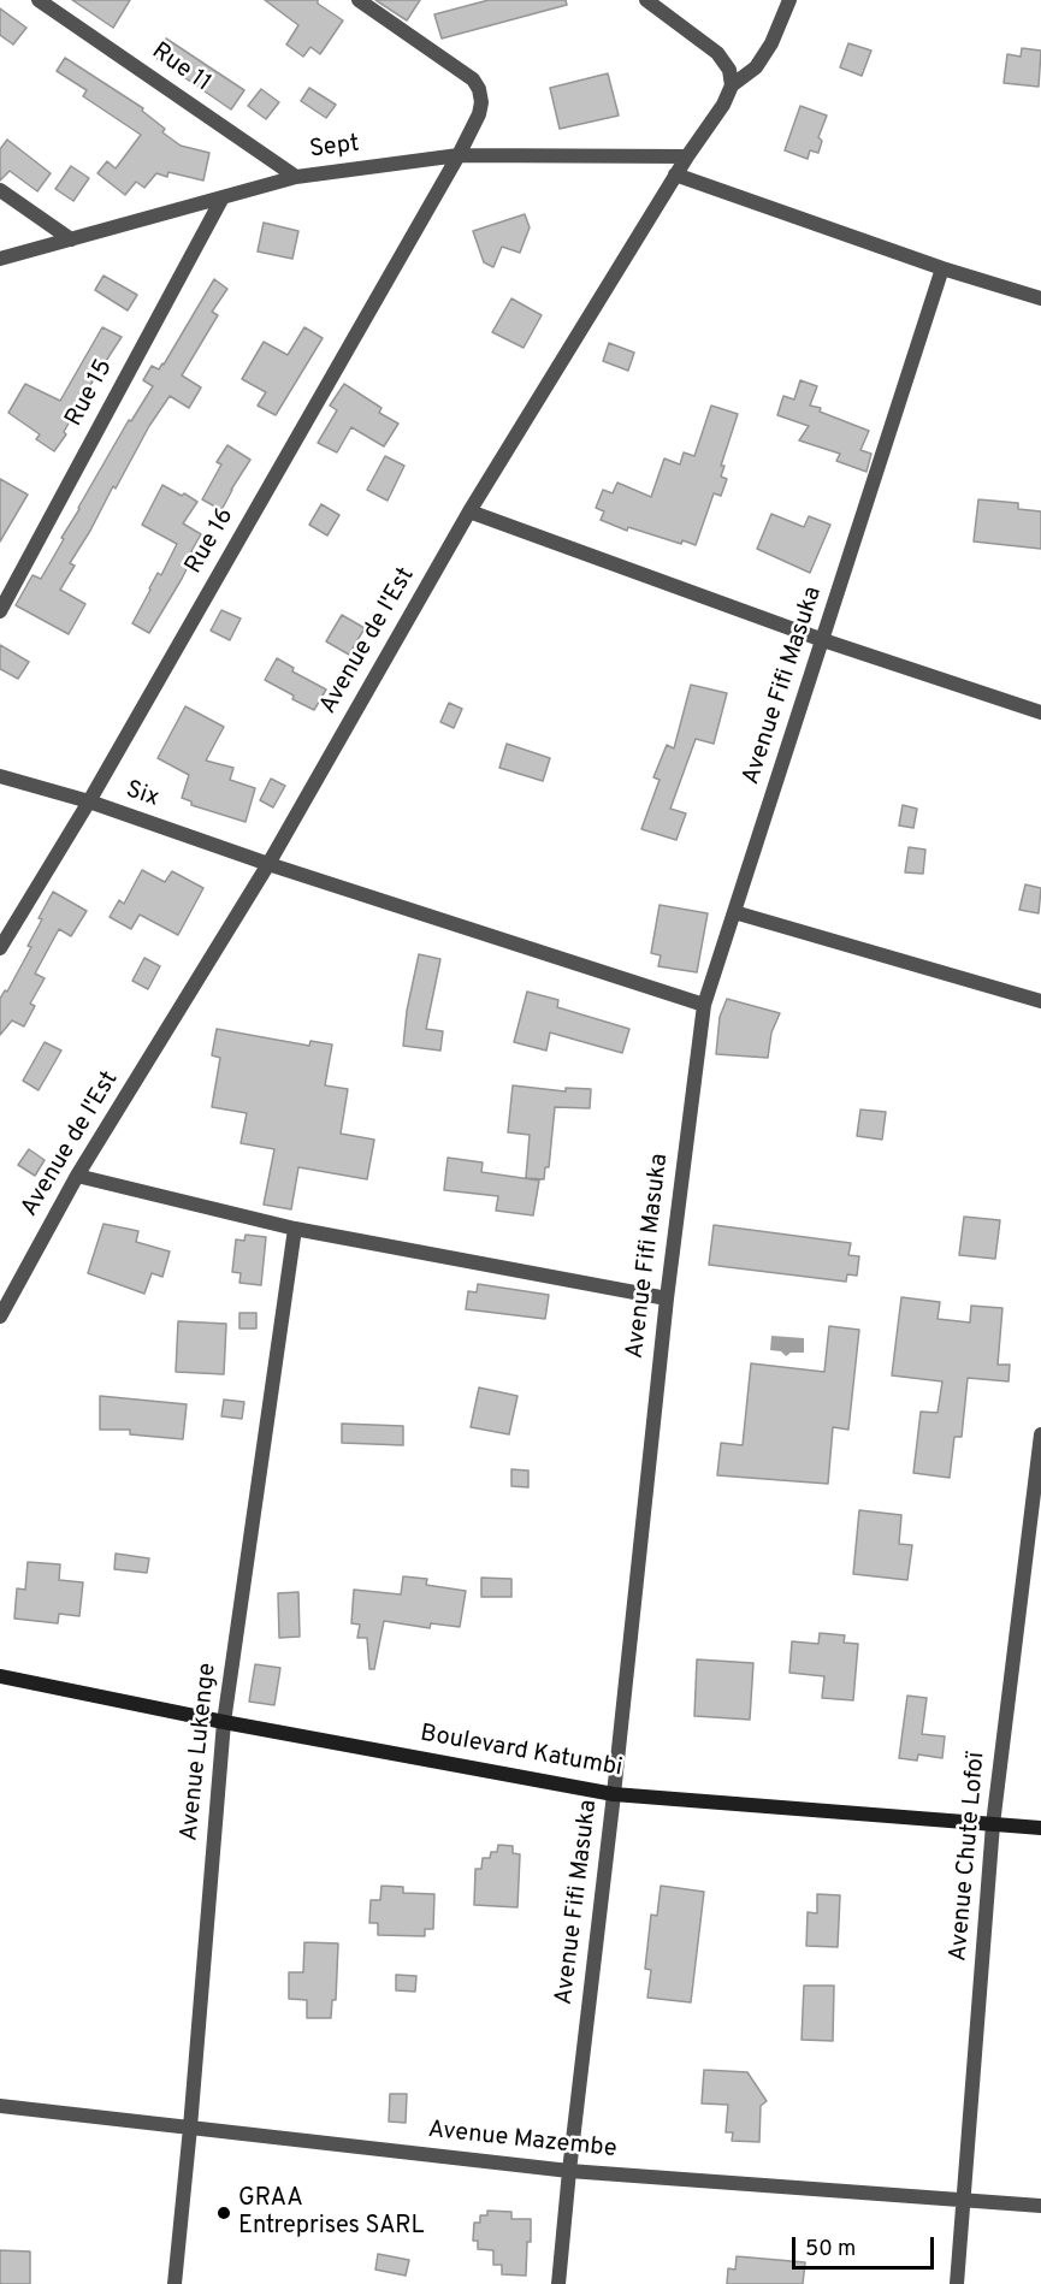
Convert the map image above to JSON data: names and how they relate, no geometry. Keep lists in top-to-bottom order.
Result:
{
  "streets": {
    "street": [
      "Rue 11",
      "Sept",
      "Rue 15",
      "Rue 16",
      "Avenue de l'Est",
      "Avenue Fifi Masuka",
      "Six",
      "Avenue Lukenge",
      "Boulevard Katumbi",
      "Avenue Chute Lofoï",
      "Avenue Mazembe"
    ]
  },
  "crossings": [
    ["Rue 11", "Sept"],
    ["Sept", "Rue 15"],
    ["Sept", "Rue 16"],
    ["Sept", "Avenue de l'Est"],
    ["Rue 16", "Six"],
    ["Avenue de l'Est", "Six"],
    ["Avenue Fifi Masuka", "Six"],
    ["Avenue Fifi Masuka", "Boulevard Katumbi"],
    ["Avenue Fifi Masuka", "Avenue Mazembe"],
    ["Avenue Lukenge", "Boulevard Katumbi"],
    ["Avenue Lukenge", "Avenue Mazembe"],
    ["Boulevard Katumbi", "Avenue Chute Lofoï"],
    ["Avenue Chute Lofoï", "Avenue Mazembe"]
  ],
  "places": ["GRAA Entreprises SARL"],
  "scale_bar": "50 m"
}
